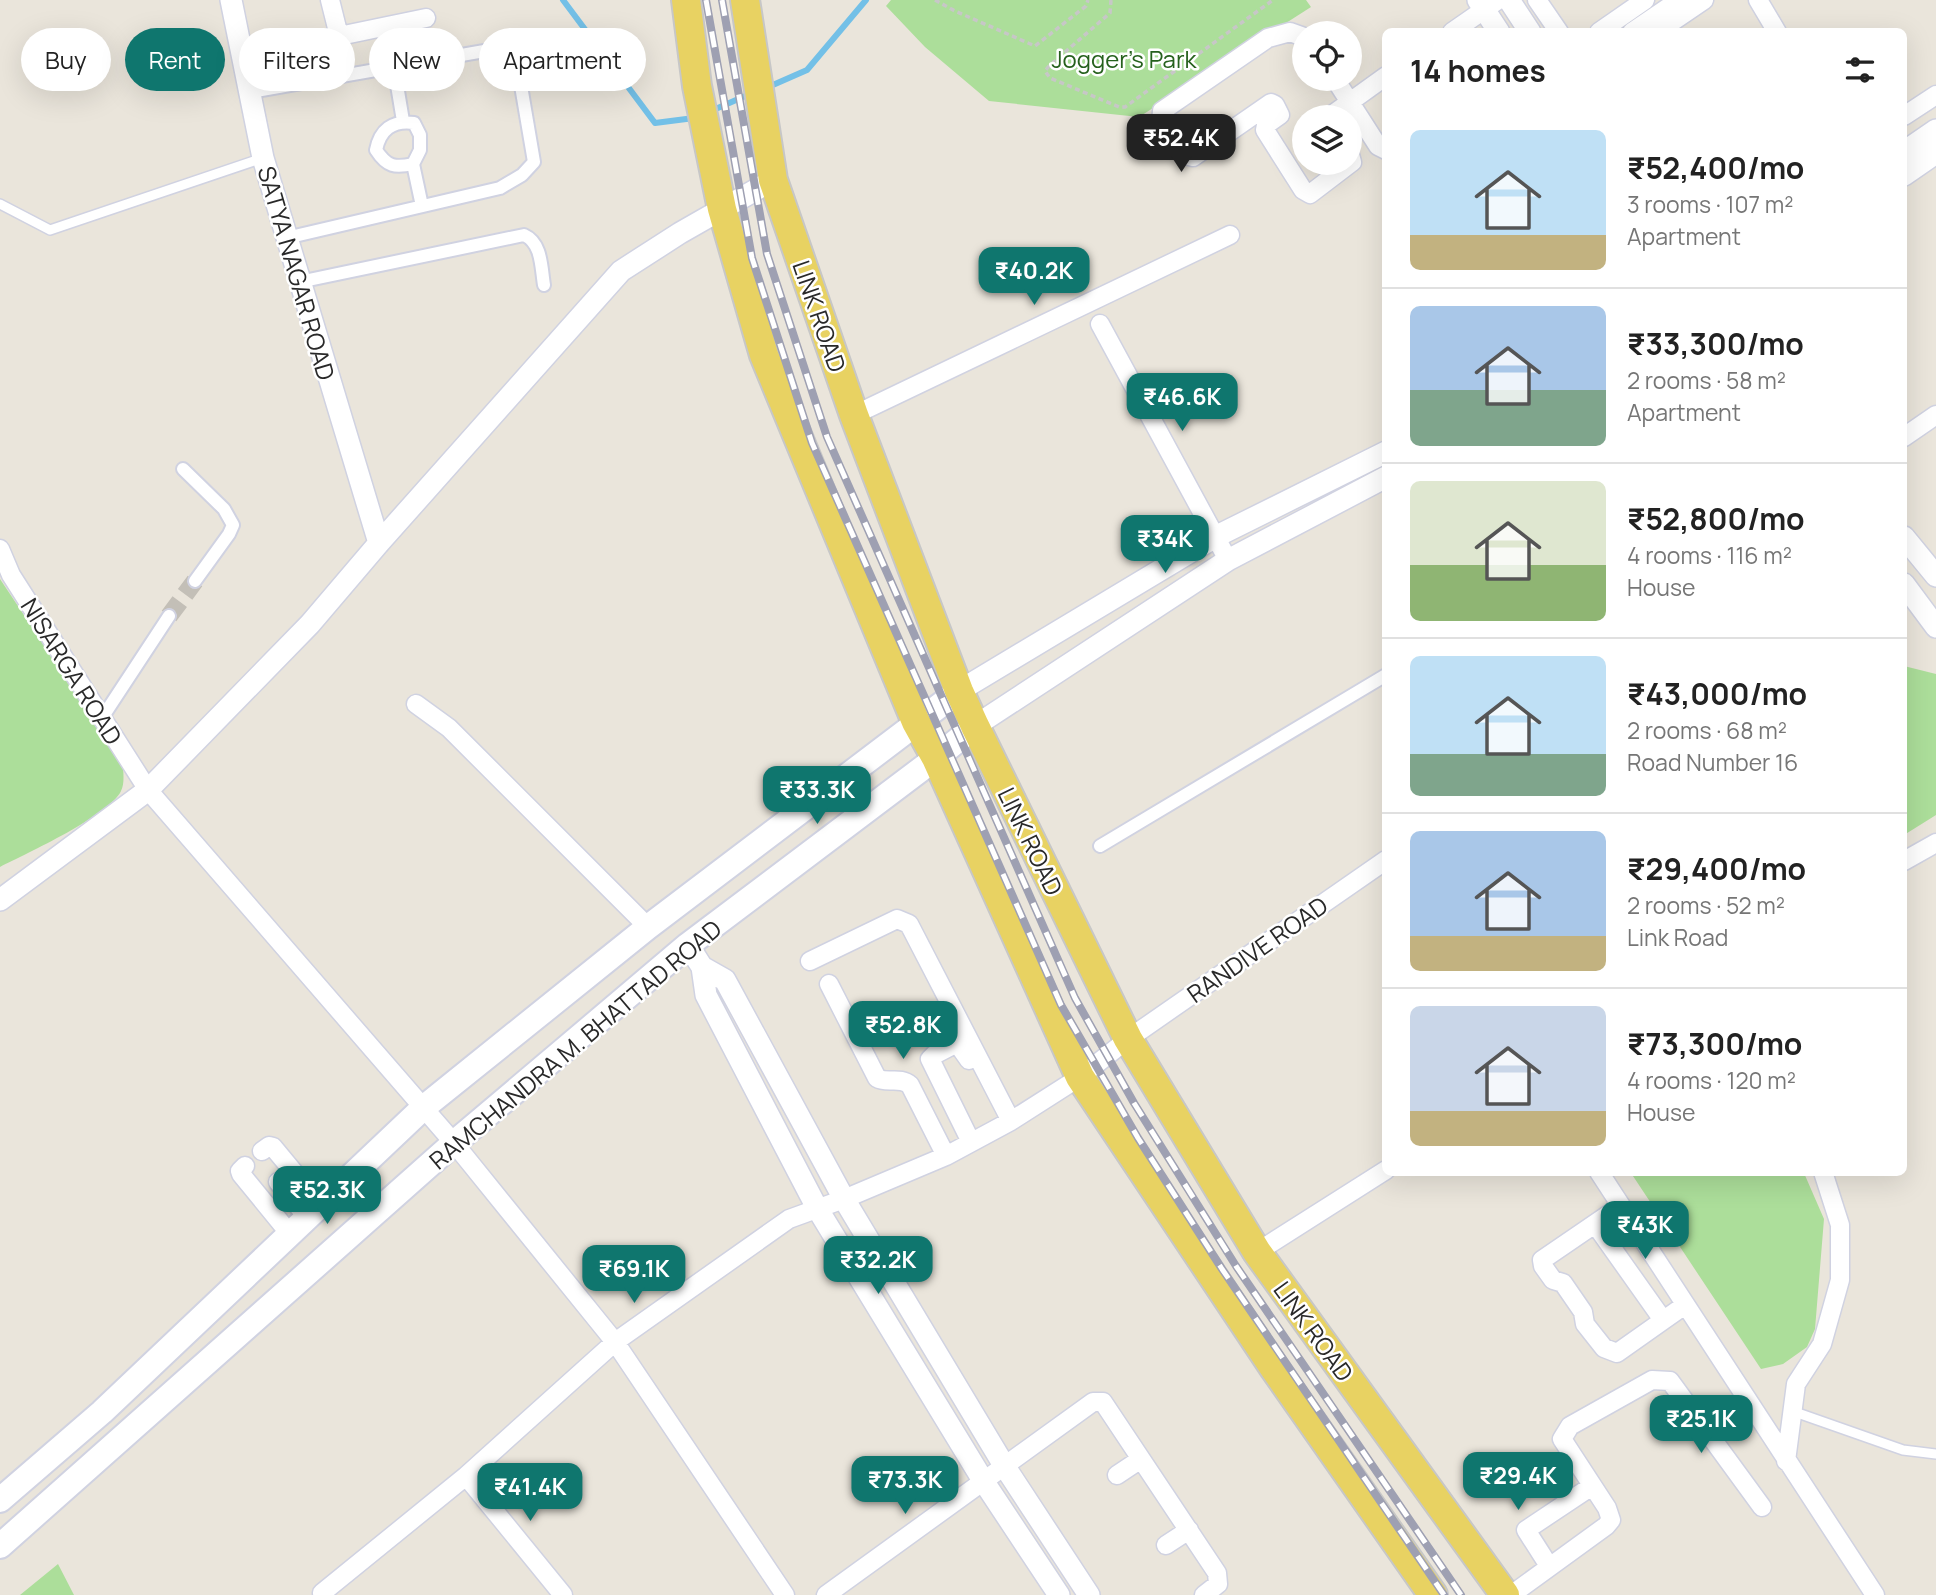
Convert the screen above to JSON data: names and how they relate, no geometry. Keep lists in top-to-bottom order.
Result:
{
  "streets": {
    "main road": ["LINK ROAD", "RAMCHANDRA M. BHATTAD ROAD"],
    "street": ["SATYA NAGAR ROAD", "NISARGA ROAD", "RANDIVE ROAD"]
  },
  "crossings": [
    ["LINK ROAD", "RANDIVE ROAD"],
    ["LINK ROAD", "RAMCHANDRA M. BHATTAD ROAD"],
    ["NISARGA ROAD", "RANDIVE ROAD"],
    ["NISARGA ROAD", "RAMCHANDRA M. BHATTAD ROAD"]
  ],
  "parks": ["Jogger's Park"],
  "page": {
    "chip": [
      "Buy",
      "Rent",
      "Filters",
      "New",
      "Apartment"
    ],
    "heading": "14 homes",
    "list": [
      {
        "name": "₹52,400/mo",
        "note": "3 rooms · 107 m² · Apartment"
      },
      {
        "name": "₹33,300/mo",
        "note": "2 rooms · 58 m² · Apartment"
      },
      {
        "name": "₹52,800/mo",
        "note": "4 rooms · 116 m² · House"
      },
      {
        "name": "₹43,000/mo",
        "note": "2 rooms · 68 m² · Road Number 16"
      },
      {
        "name": "₹29,400/mo",
        "note": "2 rooms · 52 m² · Link Road"
      },
      {
        "name": "₹73,300/mo",
        "note": "4 rooms · 120 m² · House"
      }
    ],
    "price": [
      "₹52.4K",
      "₹40.2K",
      "₹46.6K",
      "₹34K",
      "₹33.3K",
      "₹52.8K",
      "₹52.3K",
      "₹43K",
      "₹32.2K",
      "₹69.1K",
      "₹25.1K",
      "₹29.4K",
      "₹73.3K",
      "₹41.4K"
    ]
  }
}
